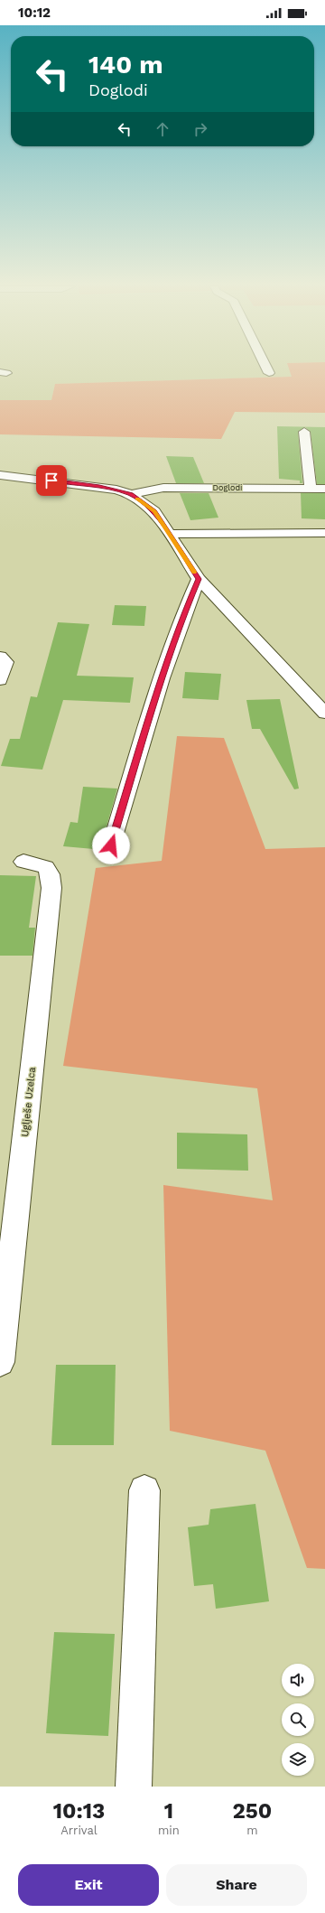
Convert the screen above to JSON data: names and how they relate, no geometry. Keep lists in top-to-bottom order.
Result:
{
  "streets": {
    "street": ["Doglodi", "Uglješe Uzelca"]
  },
  "page": {
    "status": "10:12",
    "turn": ["140 m", "Doglodi"],
    "eta": [
      "10:13",
      "Arrival",
      "1",
      "min",
      "250",
      "m"
    ],
    "buttons": ["Exit", "Share"]
  }
}
